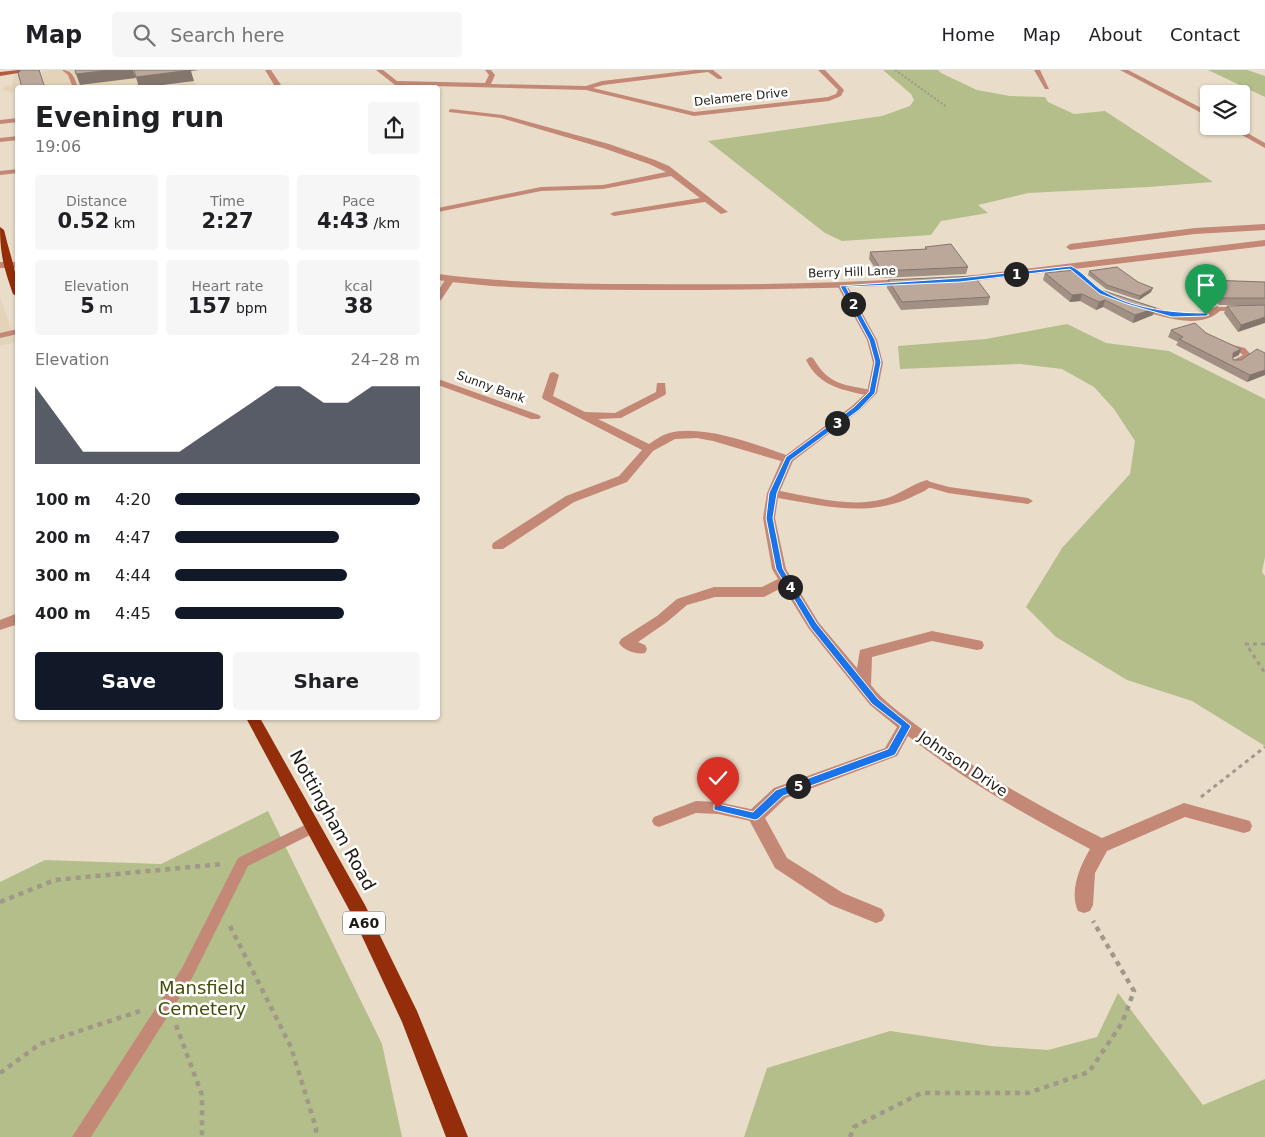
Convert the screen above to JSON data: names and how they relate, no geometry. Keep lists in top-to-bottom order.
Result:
{
  "streets": {
    "highway": ["Nottingham Road", "A60"],
    "street": [
      "Delamere Drive",
      "Berry Hill Lane",
      "Sunny Bank",
      "Johnson Drive"
    ]
  },
  "parks": ["Mansfield Cemetery"],
  "page": {
    "header": "Map",
    "search": "Search here",
    "nav": [
      "Home",
      "Map",
      "About",
      "Contact"
    ],
    "heading": ["Evening run", "19:06"],
    "stats": [
      ["Distance", "0.52 km"],
      ["Time", "2:27"],
      ["Pace", "4:43 /km"],
      ["Elevation", "5 m"],
      ["Heart rate", "157 bpm"],
      ["kcal", "38"]
    ],
    "pins": [
      "1",
      "2",
      "3",
      "4",
      "5"
    ],
    "chart": ["Elevation", "24–28 m"],
    "list": [
      {
        "name": "100 m",
        "note": "4:20"
      },
      {
        "name": "200 m",
        "note": "4:47"
      },
      {
        "name": "300 m",
        "note": "4:44"
      },
      {
        "name": "400 m",
        "note": "4:45"
      }
    ],
    "buttons": ["Save", "Share"]
  }
}
